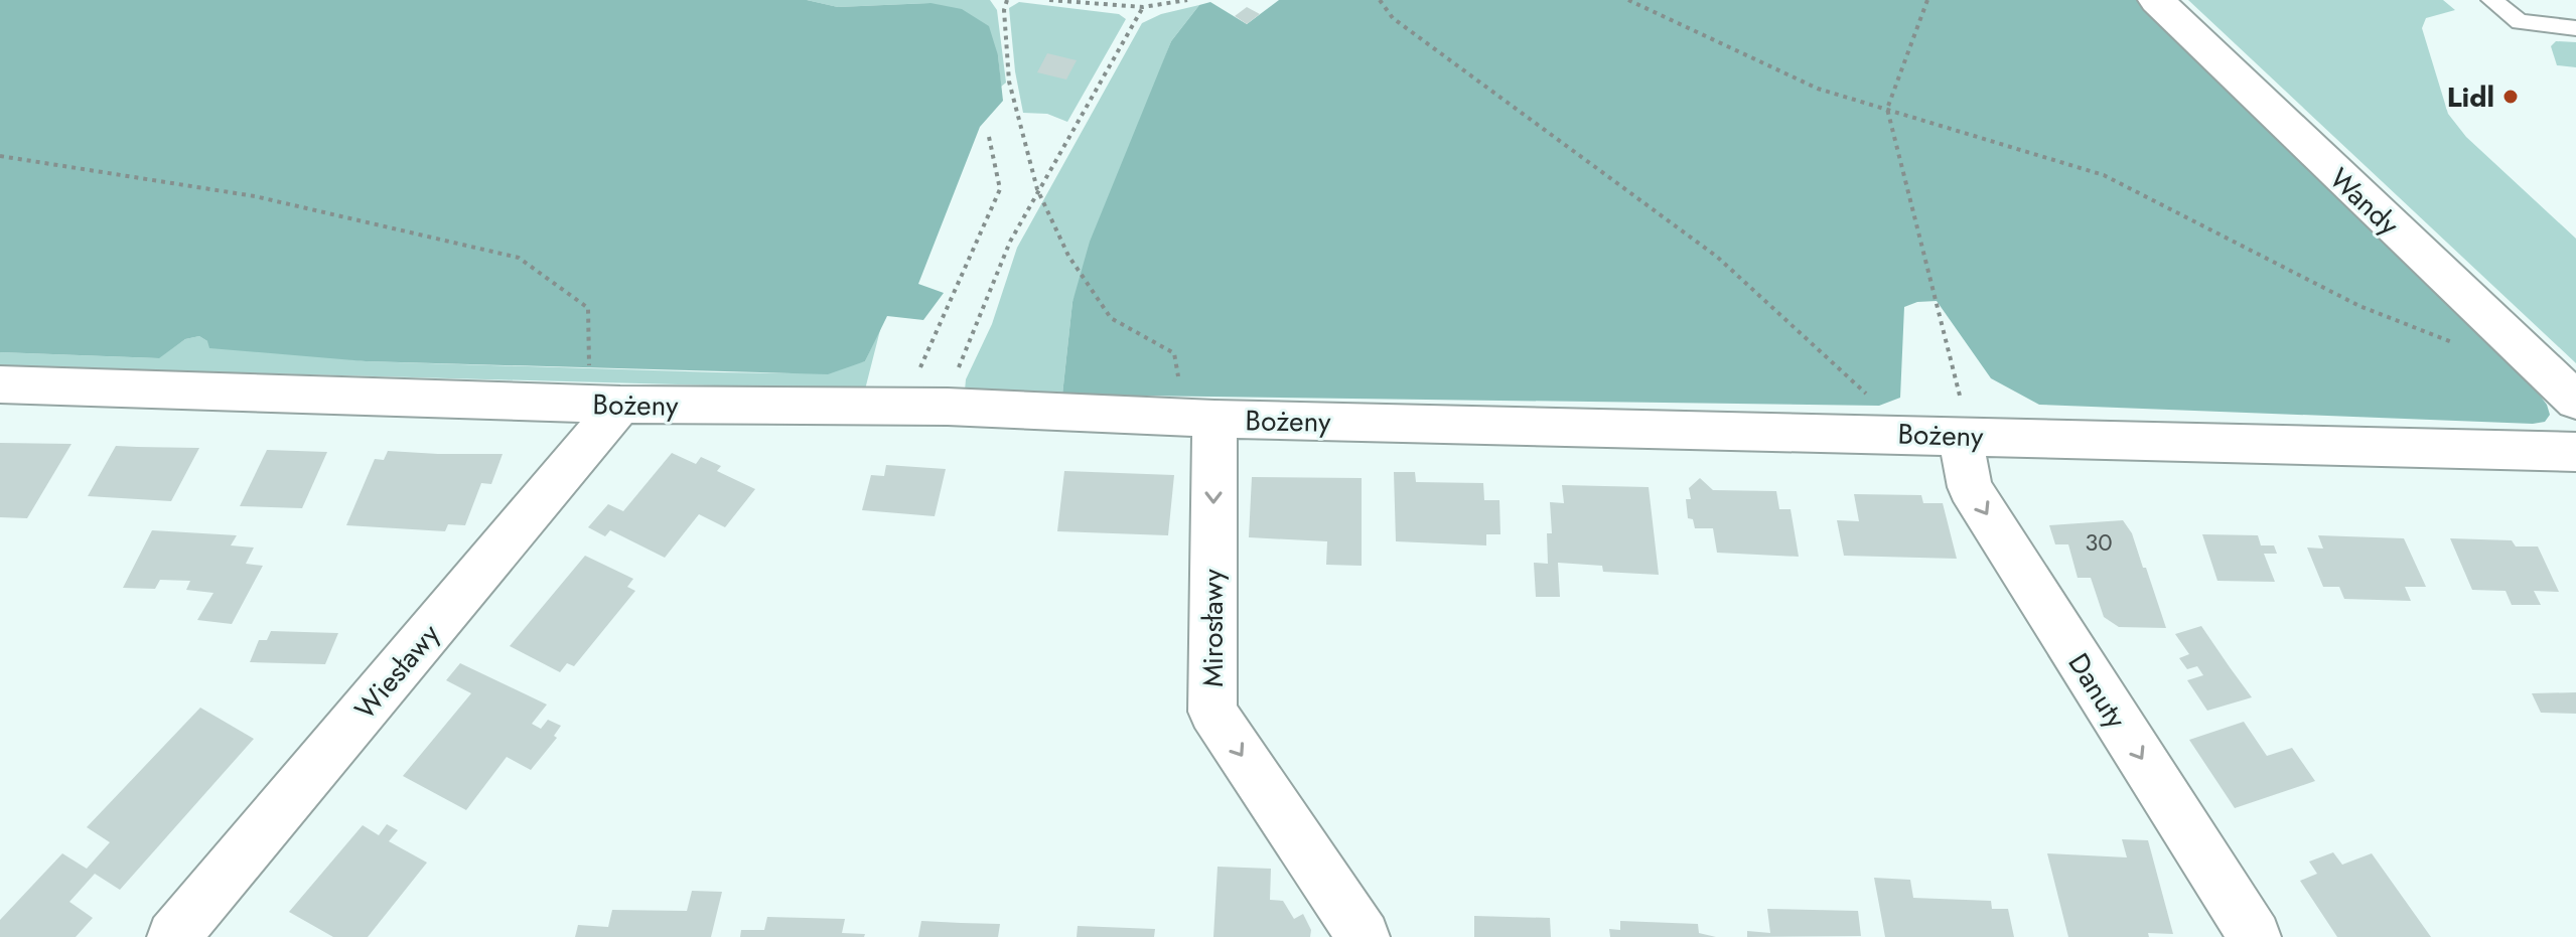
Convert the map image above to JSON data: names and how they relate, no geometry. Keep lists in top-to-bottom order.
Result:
{
  "streets": {
    "street": [
      "Wandy",
      "Bożeny",
      "Mirosławy",
      "Wiesławy",
      "Danuty"
    ]
  },
  "crossings": [
    ["Bożeny", "Mirosławy"],
    ["Bożeny", "Wiesławy"],
    ["Bożeny", "Danuty"]
  ],
  "one_way": ["Mirosławy", "Danuty"],
  "places": ["Lidl"],
  "house_numbers": ["30"]
}
